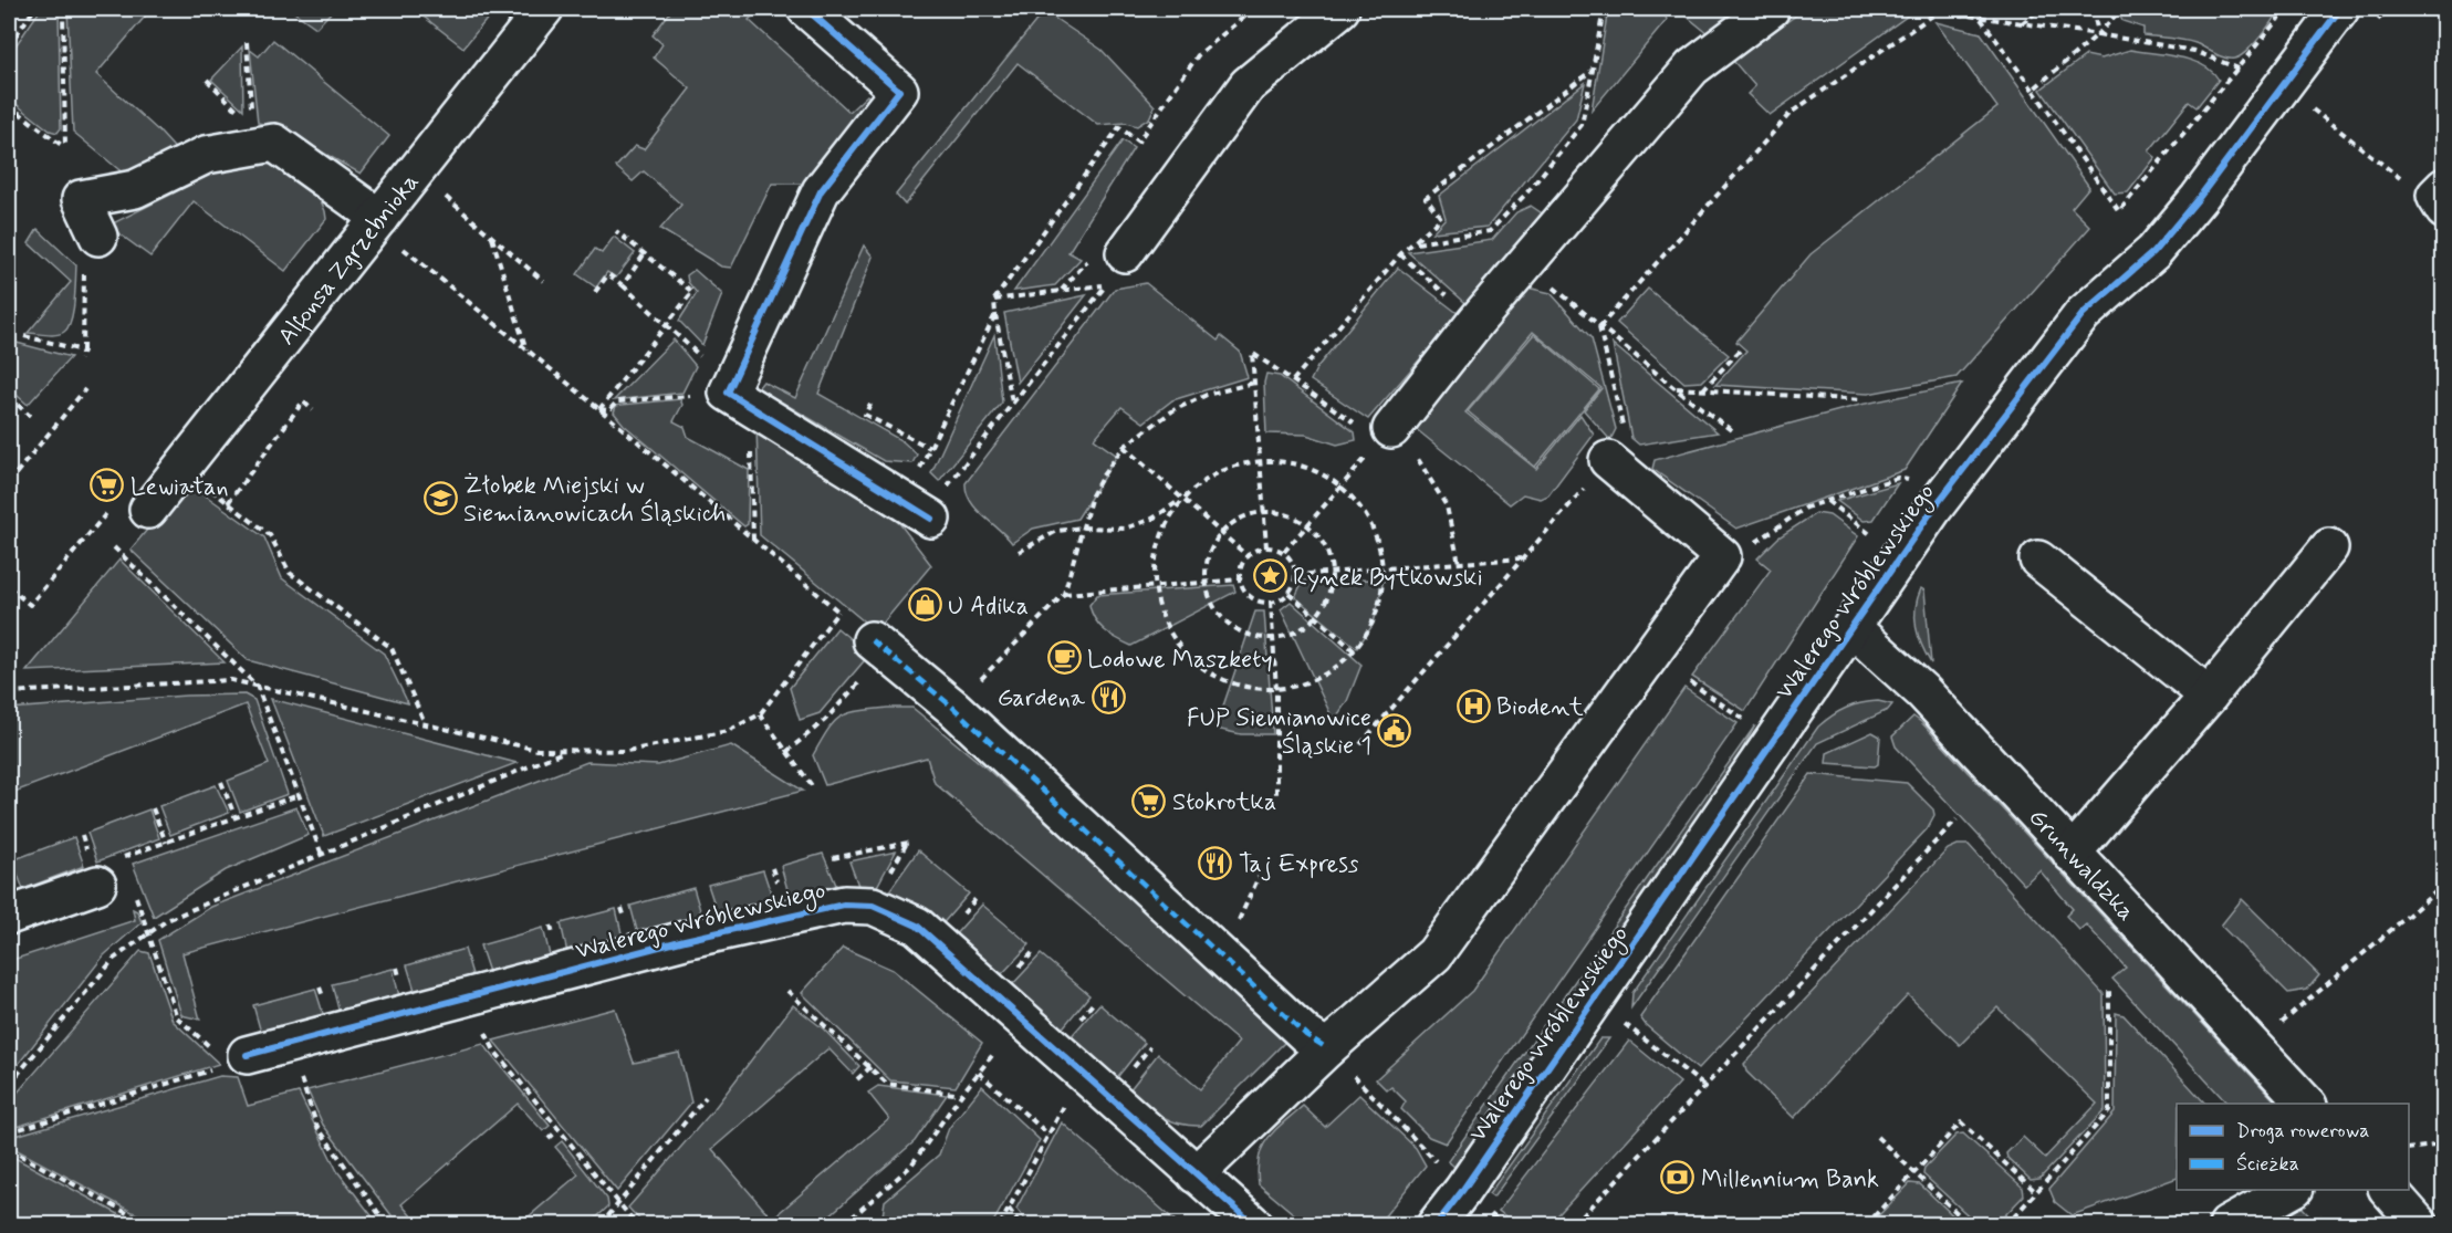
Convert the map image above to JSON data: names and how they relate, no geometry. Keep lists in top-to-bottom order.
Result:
{
  "streets": {
    "street": ["Alfonsa Zgrzebnioka", "Walerego Wróblewskiego", "Grunwaldzka"]
  },
  "crossings": [
    ["Walerego Wróblewskiego", "Grunwaldzka"]
  ],
  "places": {
    "supermarket": ["Lewiatan", "Stokrotka"],
    "school or university": ["Żłobek Miejski w Siemianowicach Śląskich"],
    "place": ["Rynek Bytkowski"],
    "shop": ["U Adika"],
    "cafe": ["Lodowe Maszkety"],
    "restaurant": ["Gardena", "Taj Express"],
    "hospital": ["Biodent"],
    "public building": ["FUP Siemianowice Śląskie 1"],
    "bank": ["Millennium Bank"]
  },
  "legend": ["Droga rowerowa", "Ścieżka"]
}
